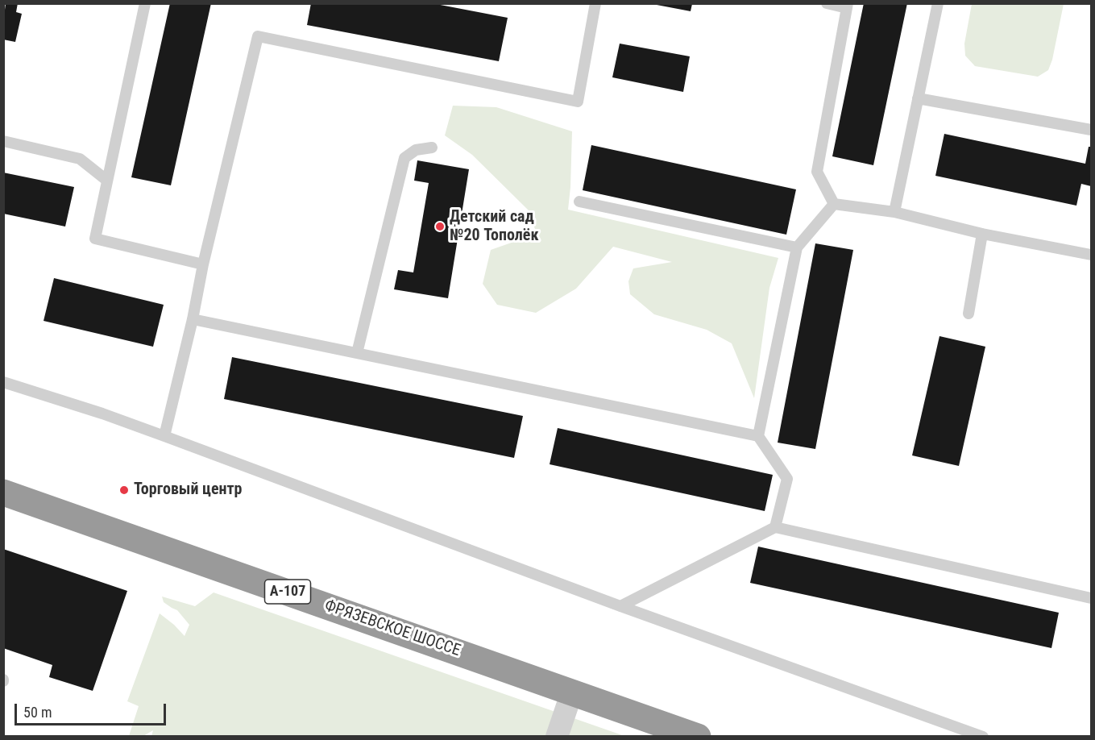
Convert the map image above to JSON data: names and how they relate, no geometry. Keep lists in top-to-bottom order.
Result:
{
  "streets": {
    "highway": ["А-107", "ФРЯЗЕВСКОЕ ШОССЕ"]
  },
  "places": ["Детский сад №20 Тополёк", "Торговый центр"],
  "scale_bar": "50 m"
}
